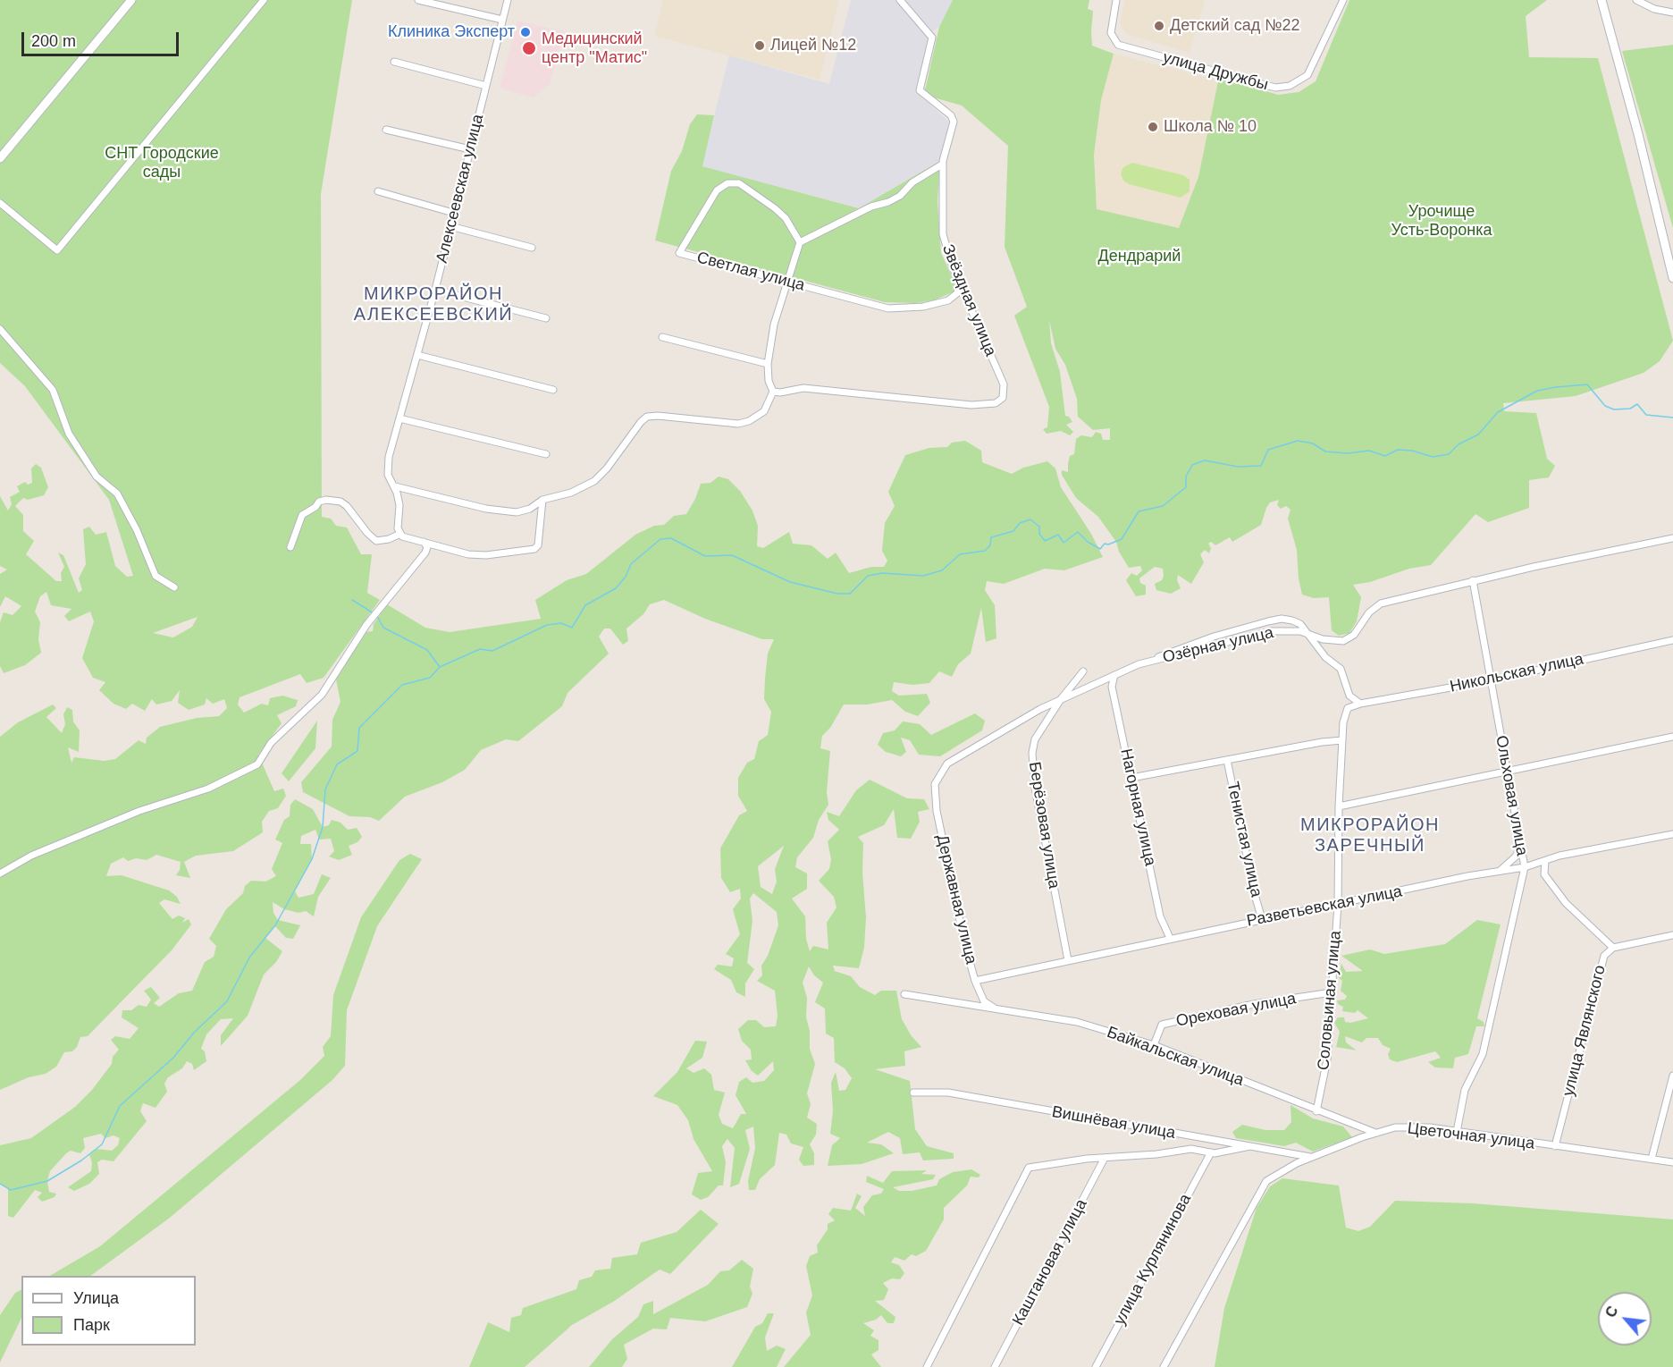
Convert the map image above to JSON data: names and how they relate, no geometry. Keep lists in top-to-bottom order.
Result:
{
  "streets": {
    "street": [
      "улица Дружбы",
      "Алексеевская улица",
      "Светлая улица",
      "Звёздная улица",
      "Озёрная улица",
      "Никольская улица",
      "Ольховая улица",
      "Нагорная улица",
      "Берёзовая улица",
      "Тенистая улица",
      "Державная улица",
      "Разветьевская улица",
      "Соловьиная улица",
      "Ореховая улица",
      "улица Являнского",
      "Байкальская улица",
      "Вишнёвая улица",
      "Цветочная улица",
      "улица Курлянинова",
      "Каштановая улица"
    ]
  },
  "crossings": [
    ["Светлая улица", "Звёздная улица"],
    ["Озёрная улица", "Ольховая улица"],
    ["Озёрная улица", "Нагорная улица"],
    ["Озёрная улица", "Берёзовая улица"],
    ["Озёрная улица", "Державная улица"],
    ["Никольская улица", "Ольховая улица"],
    ["Никольская улица", "Соловьиная улица"],
    ["Ольховая улица", "Разветьевская улица"],
    ["Ольховая улица", "Цветочная улица"],
    ["Нагорная улица", "Разветьевская улица"],
    ["Берёзовая улица", "Разветьевская улица"],
    ["Тенистая улица", "Разветьевская улица"],
    ["Державная улица", "Разветьевская улица"],
    ["Державная улица", "Байкальская улица"],
    ["Разветьевская улица", "Соловьиная улица"],
    ["Соловьиная улица", "Ореховая улица"],
    ["Соловьиная улица", "Байкальская улица"],
    ["Ореховая улица", "Байкальская улица"],
    ["улица Являнского", "Цветочная улица"],
    ["Байкальская улица", "Цветочная улица"],
    ["Вишнёвая улица", "Цветочная улица"]
  ],
  "districts": ["МИКРОРАЙОН АЛЕКСЕЕВСКИЙ", "МИКРОРАЙОН ЗАРЕЧНЫЙ"],
  "parks": ["СНТ Городские сады", "Урочище Усть-Воронка", "Дендрарий"],
  "places": [
    "Детский сад №22",
    "Клиника Эксперт",
    "Лицей №12",
    "Медицинский центр \"Матис\"",
    "Школа № 10"
  ],
  "legend": ["Улица", "Парк"],
  "scale_bar": "200 m",
  "north": "top left"
}
